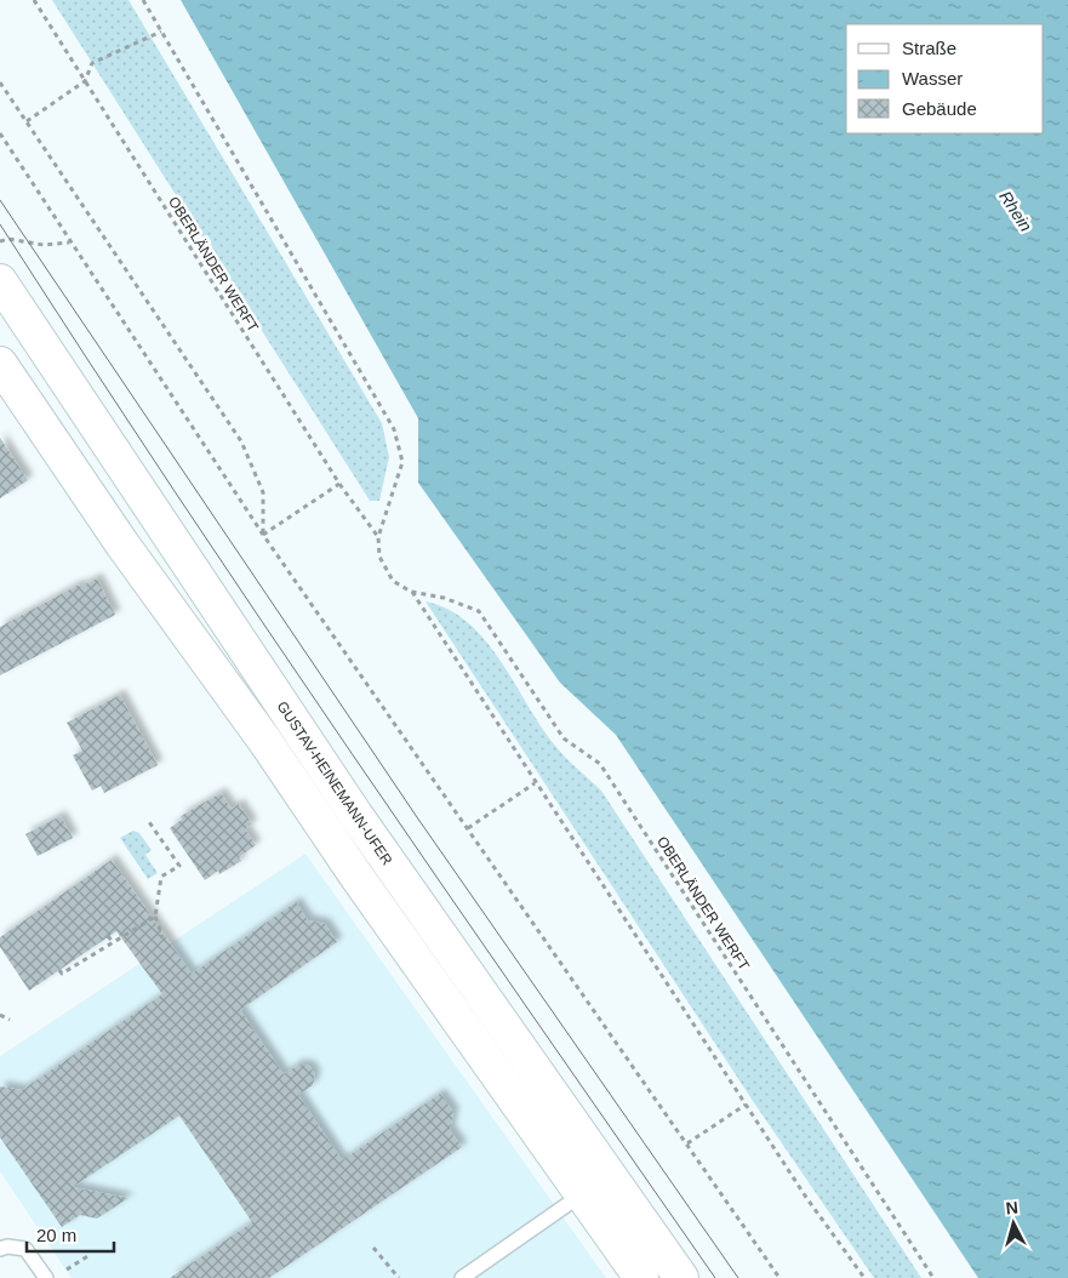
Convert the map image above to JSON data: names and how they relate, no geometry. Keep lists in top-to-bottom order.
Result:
{
  "streets": {
    "main road": ["GUSTAV-HEINEMANN-UFER"],
    "path": ["OBERLÄNDER WERFT"]
  },
  "water": ["Rhein"],
  "legend": ["Straße", "Wasser", "Gebäude"],
  "scale_bar": "20 m",
  "north": "top"
}
